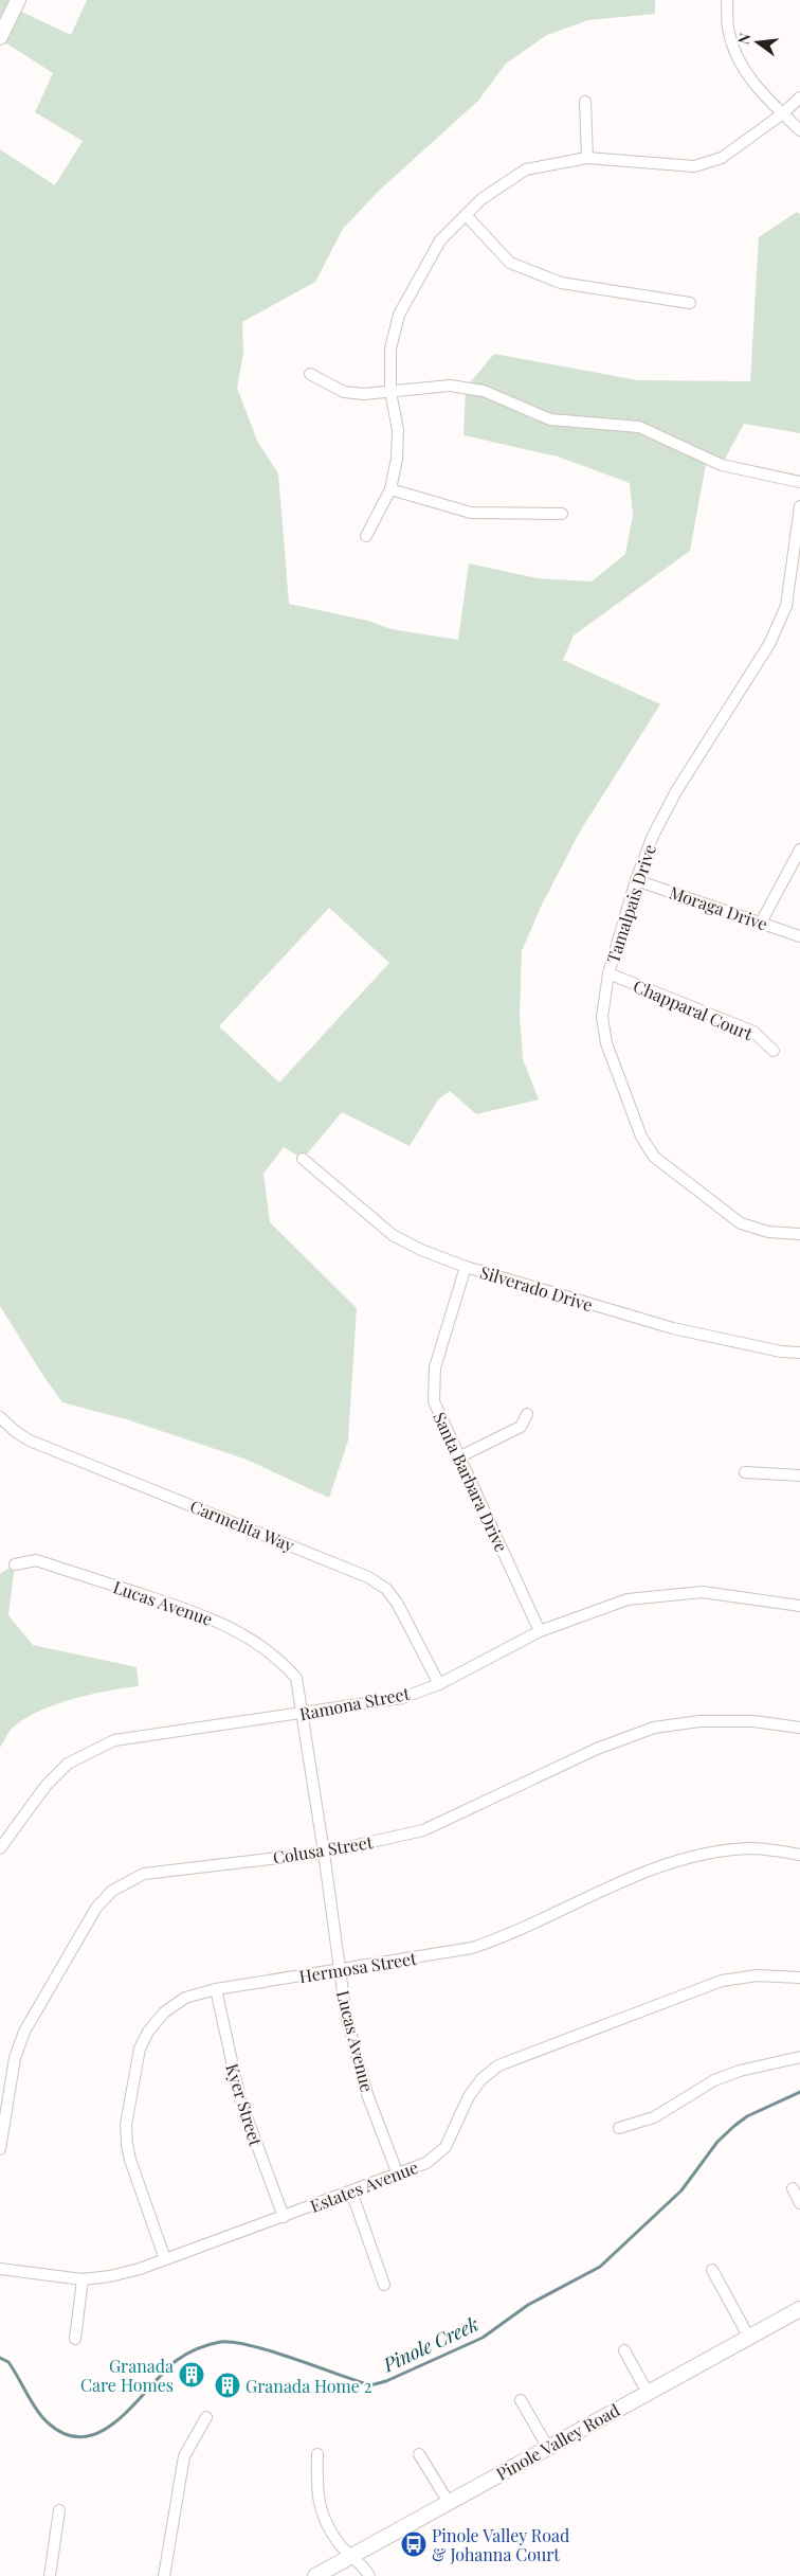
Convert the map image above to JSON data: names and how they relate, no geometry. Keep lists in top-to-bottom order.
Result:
{
  "streets": {
    "main road": ["Pinole Valley Road"],
    "street": [
      "Tamalpais Drive",
      "Moraga Drive",
      "Chapparal Court",
      "Silverado Drive",
      "Santa Barbara Drive",
      "Carmelita Way",
      "Lucas Avenue",
      "Ramona Street",
      "Colusa Street",
      "Hermosa Street",
      "Kyer Street",
      "Estates Avenue"
    ]
  },
  "crossings": [
    ["Tamalpais Drive", "Moraga Drive"],
    ["Tamalpais Drive", "Chapparal Court"],
    ["Silverado Drive", "Santa Barbara Drive"],
    ["Santa Barbara Drive", "Ramona Street"],
    ["Carmelita Way", "Ramona Street"],
    ["Lucas Avenue", "Ramona Street"],
    ["Lucas Avenue", "Colusa Street"],
    ["Lucas Avenue", "Hermosa Street"],
    ["Lucas Avenue", "Estates Avenue"],
    ["Hermosa Street", "Kyer Street"],
    ["Hermosa Street", "Estates Avenue"],
    ["Kyer Street", "Estates Avenue"]
  ],
  "water": ["Pinole Creek"],
  "places": {
    "building": ["Granada Care Homes", "Granada Home 2"],
    "bus stop": ["Pinole Valley Road & Johanna Court"]
  },
  "north": "left"
}
